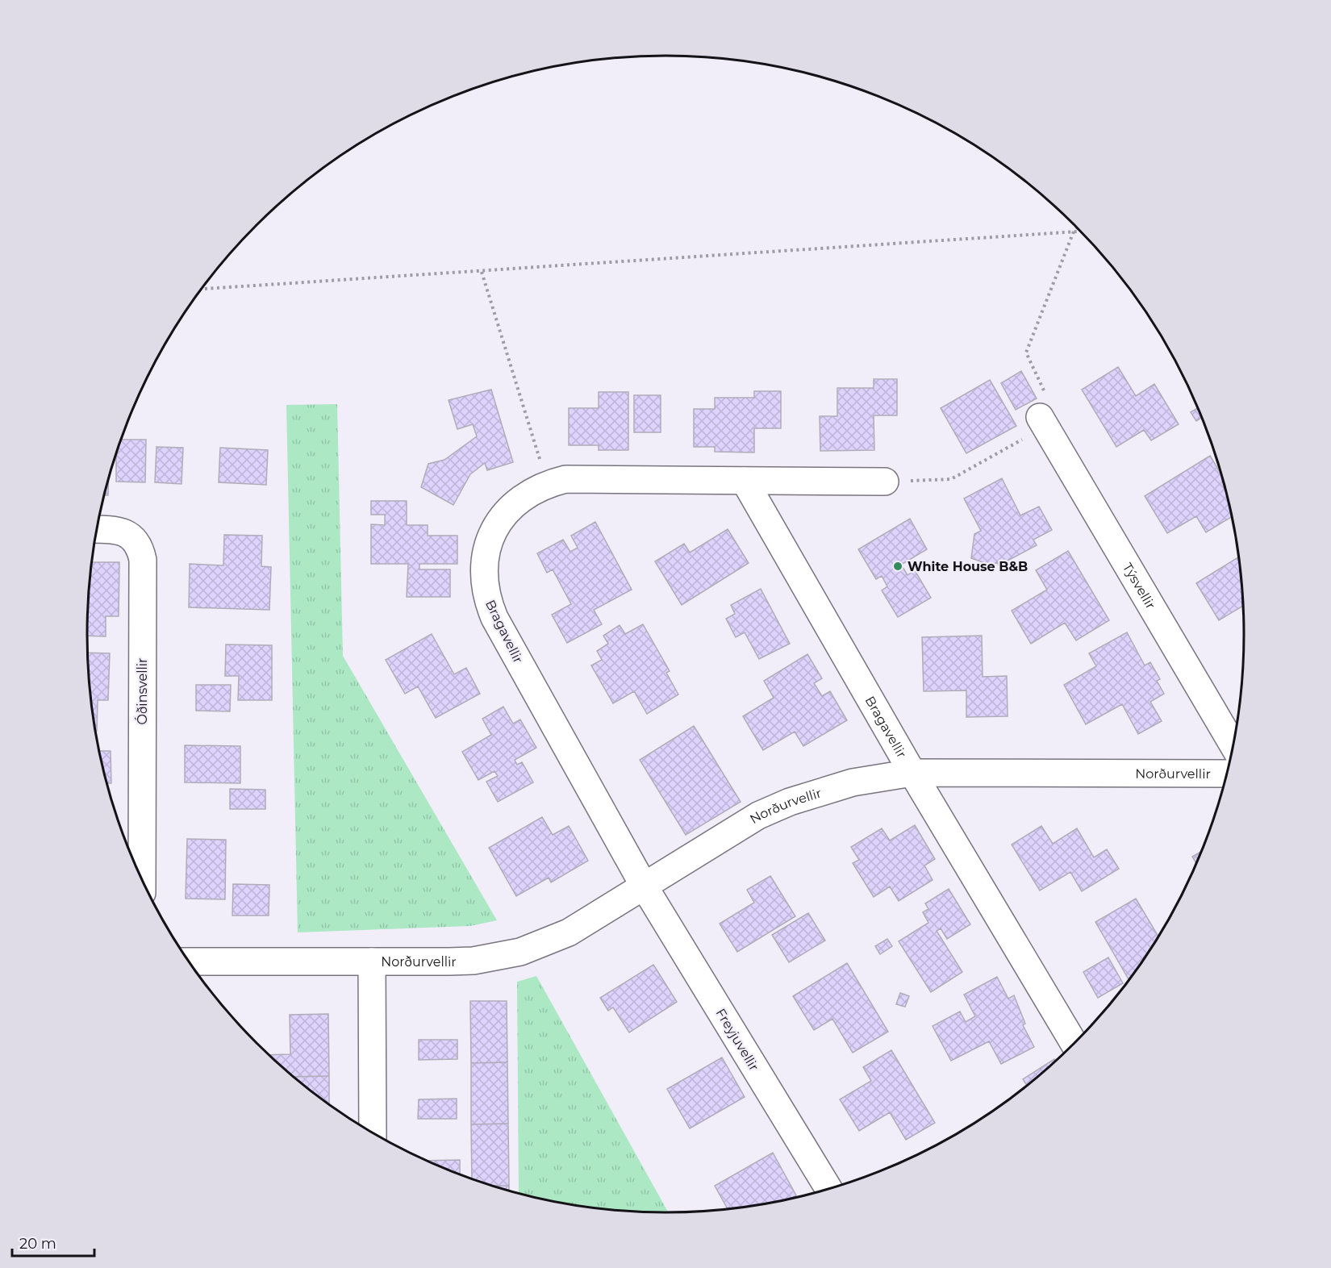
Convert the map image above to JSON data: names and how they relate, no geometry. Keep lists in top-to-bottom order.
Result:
{
  "streets": {
    "street": [
      "Týsvellir",
      "Bragavellir",
      "Óðinsvellir",
      "Norðurvellir",
      "Freyjuvellir"
    ]
  },
  "crossings": [
    ["Bragavellir", "Norðurvellir"],
    ["Bragavellir", "Freyjuvellir"],
    ["Norðurvellir", "Freyjuvellir"]
  ],
  "places": ["White House B&B"],
  "scale_bar": "20 m"
}
